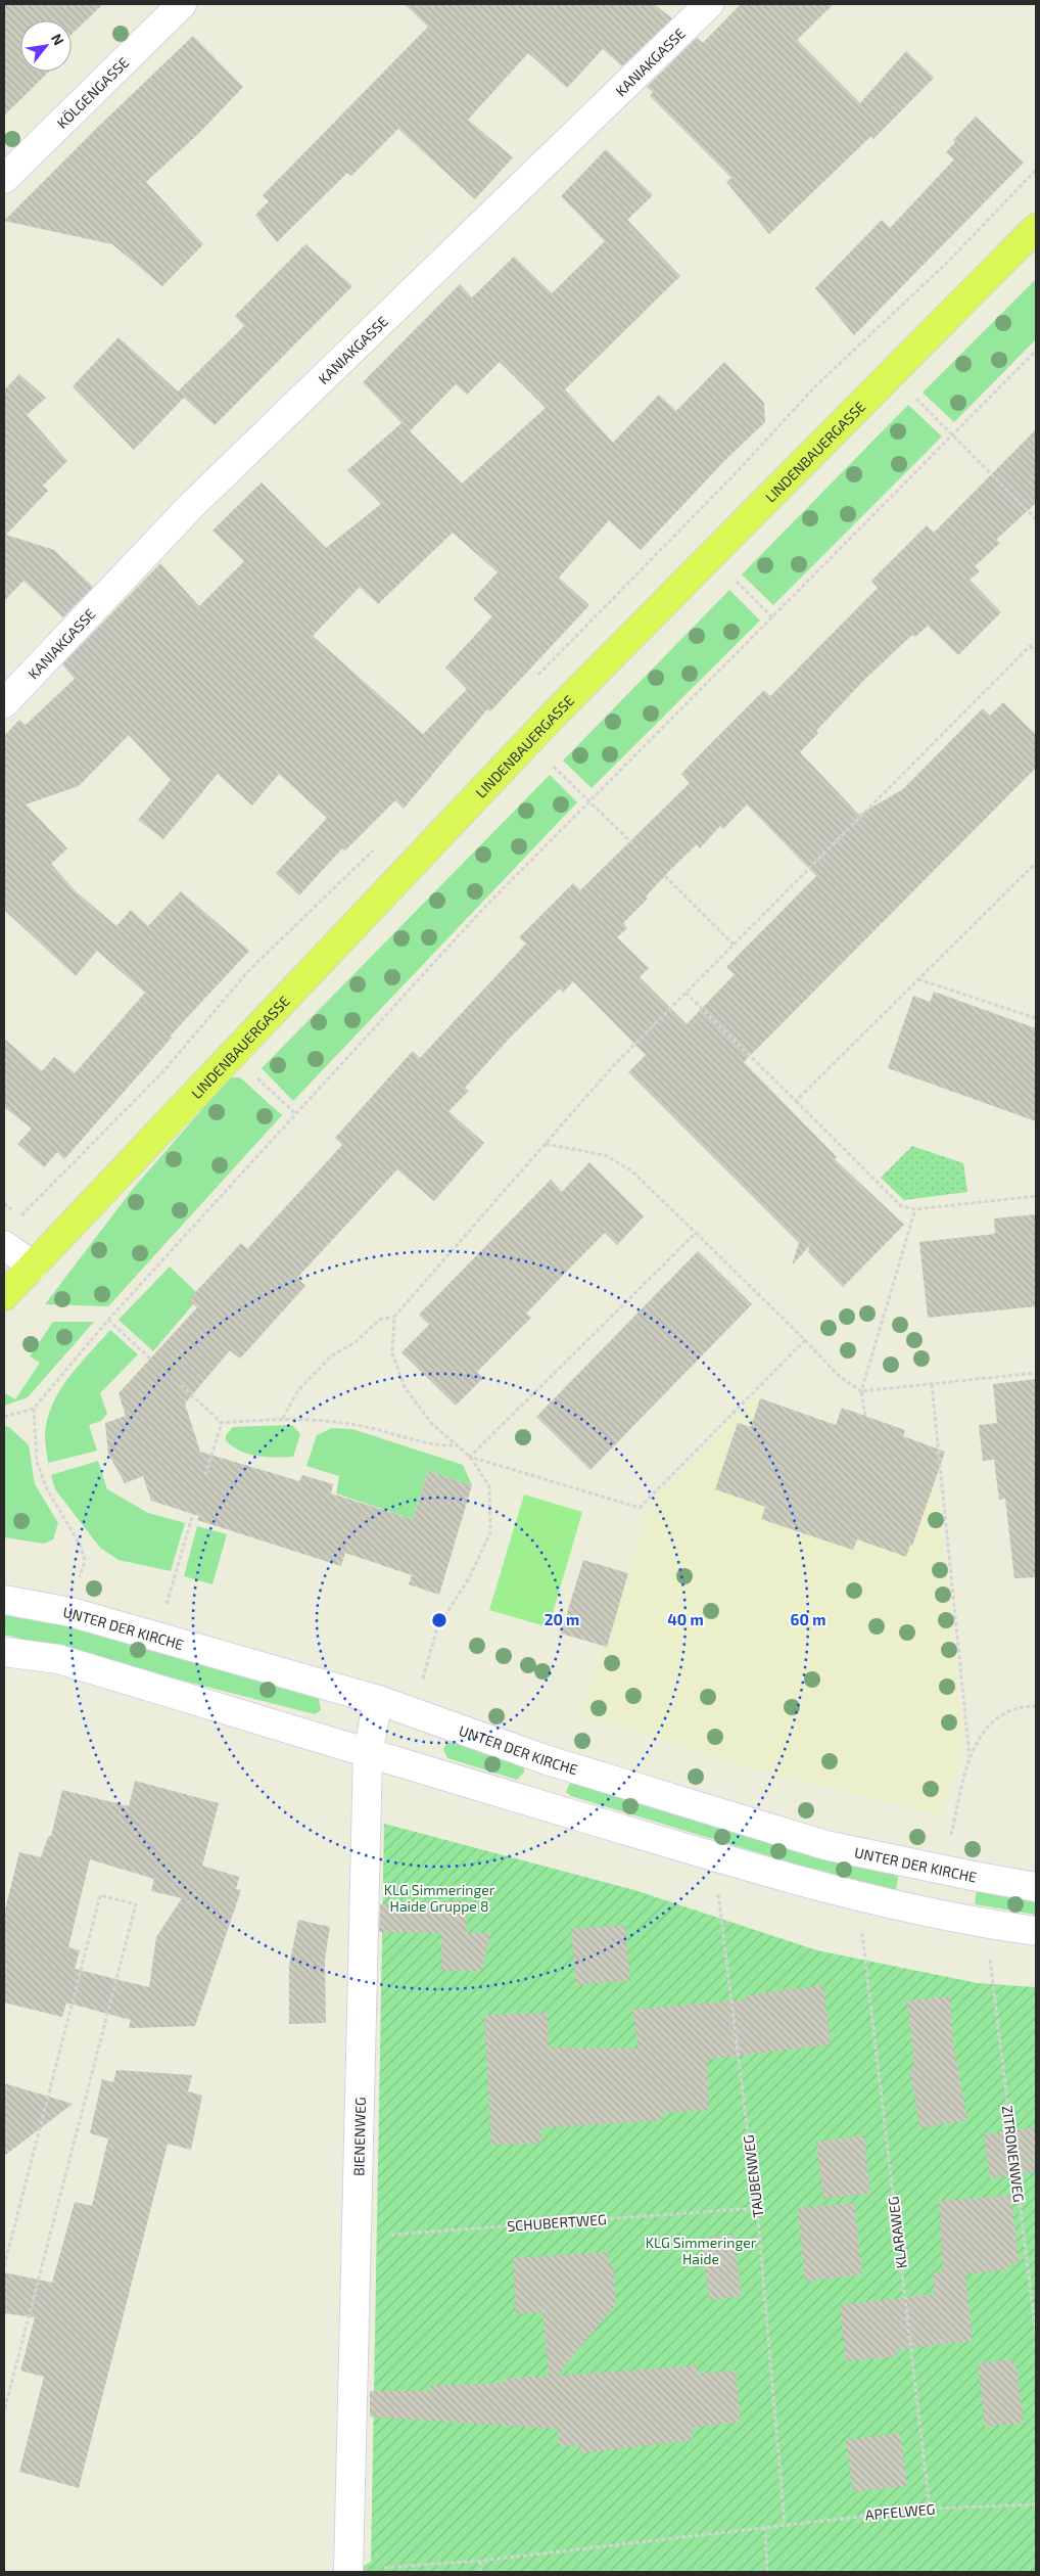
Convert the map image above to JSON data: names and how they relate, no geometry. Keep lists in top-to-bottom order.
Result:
{
  "streets": {
    "main road": ["LINDENBAUERGASSE"],
    "street": [
      "KANIAKGASSE",
      "KÖLGENGASSE",
      "UNTER DER KIRCHE",
      "BIENENWEG"
    ],
    "path": [
      "ZITRONENWEG",
      "TAUBENWEG",
      "SCHUBERTWEG",
      "KLARAWEG",
      "APFELWEG"
    ]
  },
  "crossings": [
    ["UNTER DER KIRCHE", "BIENENWEG"],
    ["BIENENWEG", "SCHUBERTWEG"],
    ["BIENENWEG", "APFELWEG"],
    ["TAUBENWEG", "SCHUBERTWEG"],
    ["TAUBENWEG", "APFELWEG"],
    ["KLARAWEG", "APFELWEG"]
  ],
  "parks": ["KLG Simmeringer Haide Gruppe 8", "KLG Simmeringer Haide"],
  "north": "top right",
  "rings": ["20 m", "40 m", "60 m"]
}
